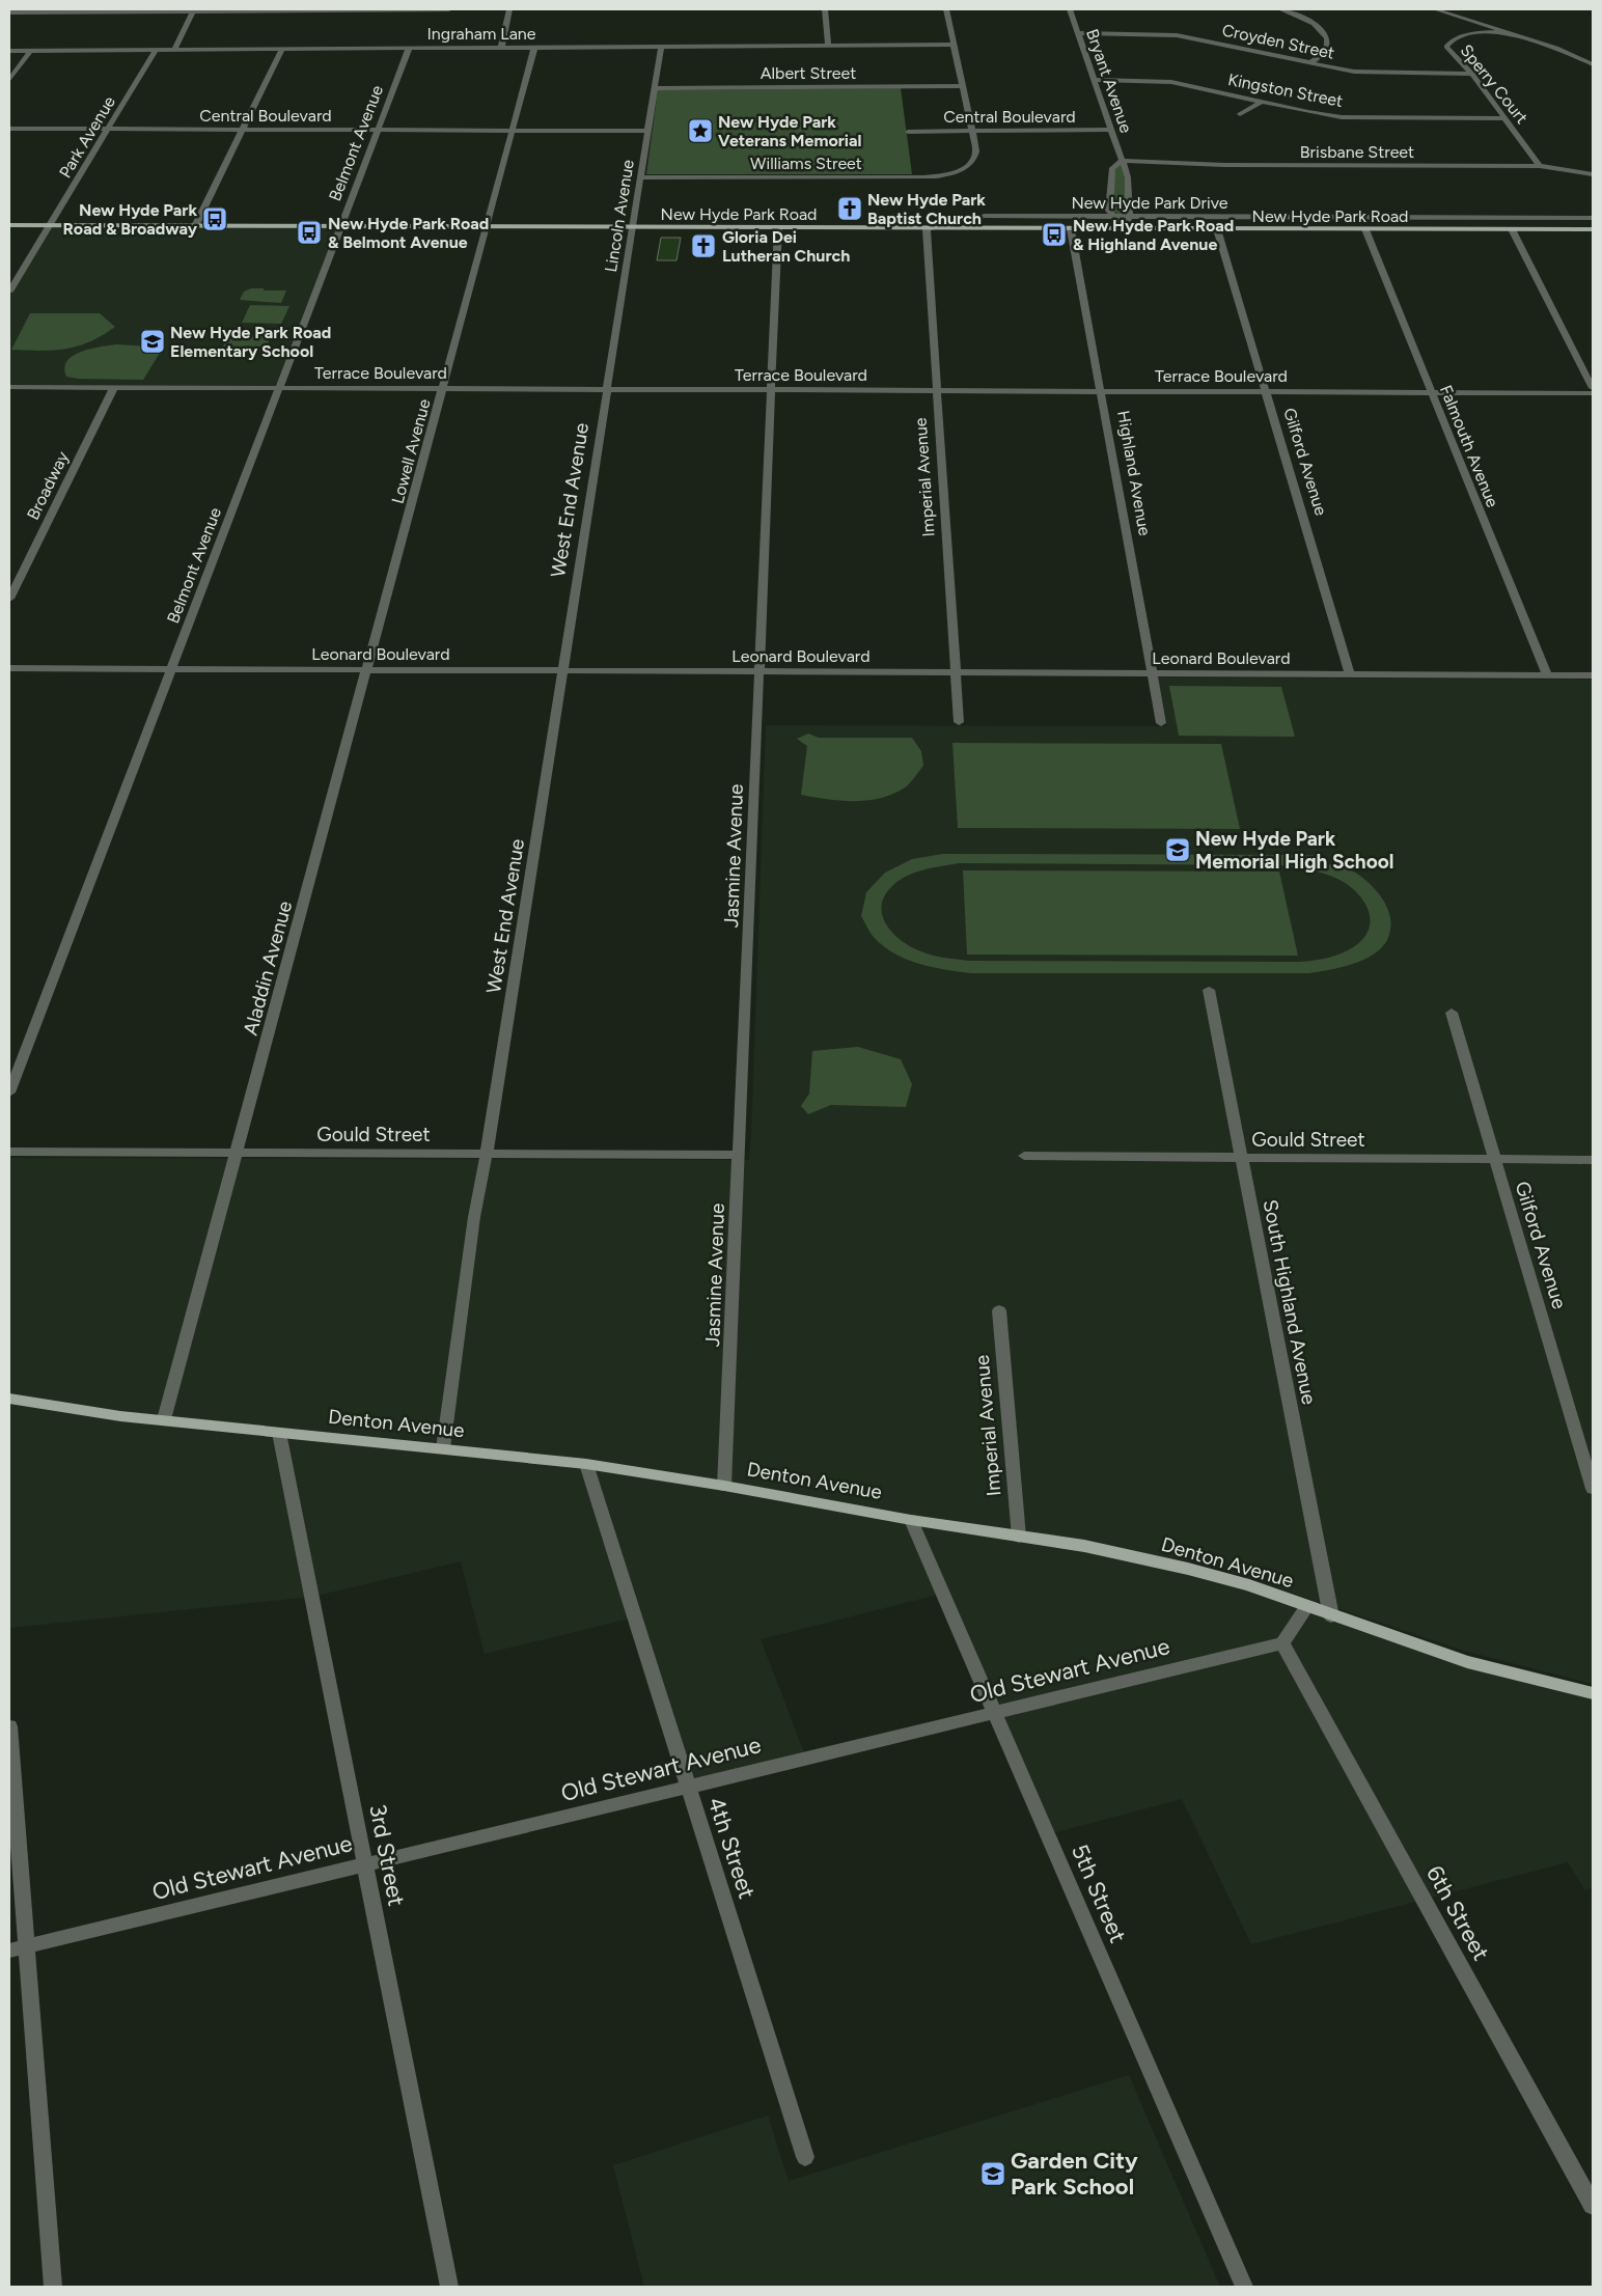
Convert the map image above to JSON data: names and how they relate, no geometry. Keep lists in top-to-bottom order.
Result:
{
  "streets": {
    "main road": ["New Hyde Park Road", "Denton Avenue"],
    "street": [
      "Ingraham Lane",
      "Croyden Street",
      "Albert Street",
      "Bryant Avenue",
      "Sperry Court",
      "Kingston Street",
      "Central Boulevard",
      "Park Avenue",
      "Belmont Avenue",
      "Brisbane Street",
      "Williams Street",
      "New Hyde Park Drive",
      "Lincoln Avenue",
      "Terrace Boulevard",
      "Falmouth Avenue",
      "Lowell Avenue",
      "Gilford Avenue",
      "Highland Avenue",
      "Imperial Avenue",
      "Broadway",
      "West End Avenue",
      "Leonard Boulevard",
      "Jasmine Avenue",
      "Aladdin Avenue",
      "Gould Street",
      "South Highland Avenue",
      "Old Stewart Avenue",
      "4th Street",
      "3rd Street",
      "5th Street",
      "6th Street"
    ]
  },
  "crossings": [
    ["Ingraham Lane", "Park Avenue"],
    ["Ingraham Lane", "Belmont Avenue"],
    ["Ingraham Lane", "Lincoln Avenue"],
    ["Ingraham Lane", "Lowell Avenue"],
    ["Croyden Street", "Bryant Avenue"],
    ["Croyden Street", "Sperry Court"],
    ["Albert Street", "Lincoln Avenue"],
    ["Bryant Avenue", "Kingston Street"],
    ["Bryant Avenue", "Central Boulevard"],
    ["Bryant Avenue", "Brisbane Street"],
    ["Bryant Avenue", "New Hyde Park Drive"],
    ["Bryant Avenue", "New Hyde Park Road"],
    ["Sperry Court", "Kingston Street"],
    ["Sperry Court", "Brisbane Street"],
    ["Central Boulevard", "Park Avenue"],
    ["Central Boulevard", "Belmont Avenue"],
    ["Central Boulevard", "Williams Street"],
    ["Central Boulevard", "Lincoln Avenue"],
    ["Central Boulevard", "Lowell Avenue"],
    ["Park Avenue", "New Hyde Park Road"],
    ["Belmont Avenue", "New Hyde Park Road"],
    ["Belmont Avenue", "Terrace Boulevard"],
    ["Belmont Avenue", "Leonard Boulevard"],
    ["Williams Street", "Lincoln Avenue"],
    ["New Hyde Park Drive", "New Hyde Park Road"],
    ["New Hyde Park Drive", "Imperial Avenue"],
    ["New Hyde Park Road", "Lincoln Avenue"],
    ["New Hyde Park Road", "Falmouth Avenue"],
    ["New Hyde Park Road", "Lowell Avenue"],
    ["New Hyde Park Road", "Gilford Avenue"],
    ["New Hyde Park Road", "Highland Avenue"],
    ["New Hyde Park Road", "Imperial Avenue"],
    ["New Hyde Park Road", "Jasmine Avenue"],
    ["Lincoln Avenue", "Terrace Boulevard"],
    ["Lincoln Avenue", "West End Avenue"],
    ["Terrace Boulevard", "Falmouth Avenue"],
    ["Terrace Boulevard", "Lowell Avenue"],
    ["Terrace Boulevard", "Gilford Avenue"],
    ["Terrace Boulevard", "Highland Avenue"],
    ["Terrace Boulevard", "Imperial Avenue"],
    ["Terrace Boulevard", "Broadway"],
    ["Terrace Boulevard", "West End Avenue"],
    ["Terrace Boulevard", "Jasmine Avenue"],
    ["Falmouth Avenue", "Leonard Boulevard"],
    ["Lowell Avenue", "Aladdin Avenue"],
    ["Gilford Avenue", "Leonard Boulevard"],
    ["Gilford Avenue", "Gould Street"],
    ["Highland Avenue", "Leonard Boulevard"],
    ["Imperial Avenue", "Leonard Boulevard"],
    ["Imperial Avenue", "Denton Avenue"],
    ["West End Avenue", "Leonard Boulevard"],
    ["West End Avenue", "Gould Street"],
    ["West End Avenue", "Denton Avenue"],
    ["Leonard Boulevard", "Jasmine Avenue"],
    ["Leonard Boulevard", "Aladdin Avenue"],
    ["Jasmine Avenue", "Gould Street"],
    ["Jasmine Avenue", "Denton Avenue"],
    ["Aladdin Avenue", "Gould Street"],
    ["Aladdin Avenue", "Denton Avenue"],
    ["Gould Street", "South Highland Avenue"],
    ["South Highland Avenue", "Denton Avenue"],
    ["Denton Avenue", "4th Street"],
    ["Denton Avenue", "3rd Street"],
    ["Denton Avenue", "5th Street"],
    ["Old Stewart Avenue", "4th Street"],
    ["Old Stewart Avenue", "3rd Street"],
    ["Old Stewart Avenue", "5th Street"],
    ["Old Stewart Avenue", "6th Street"]
  ],
  "places": {
    "place": ["New Hyde Park Veterans Memorial"],
    "church": ["New Hyde Park Baptist Church", "Gloria Dei Lutheran Church"],
    "bus stop": ["New Hyde Park Road & Broadway", "New Hyde Park Road & Belmont Avenue", "New Hyde Park Road & Highland Avenue"],
    "school or university": ["New Hyde Park Road Elementary School", "New Hyde Park Memorial High School", "Garden City Park School"]
  }
}
